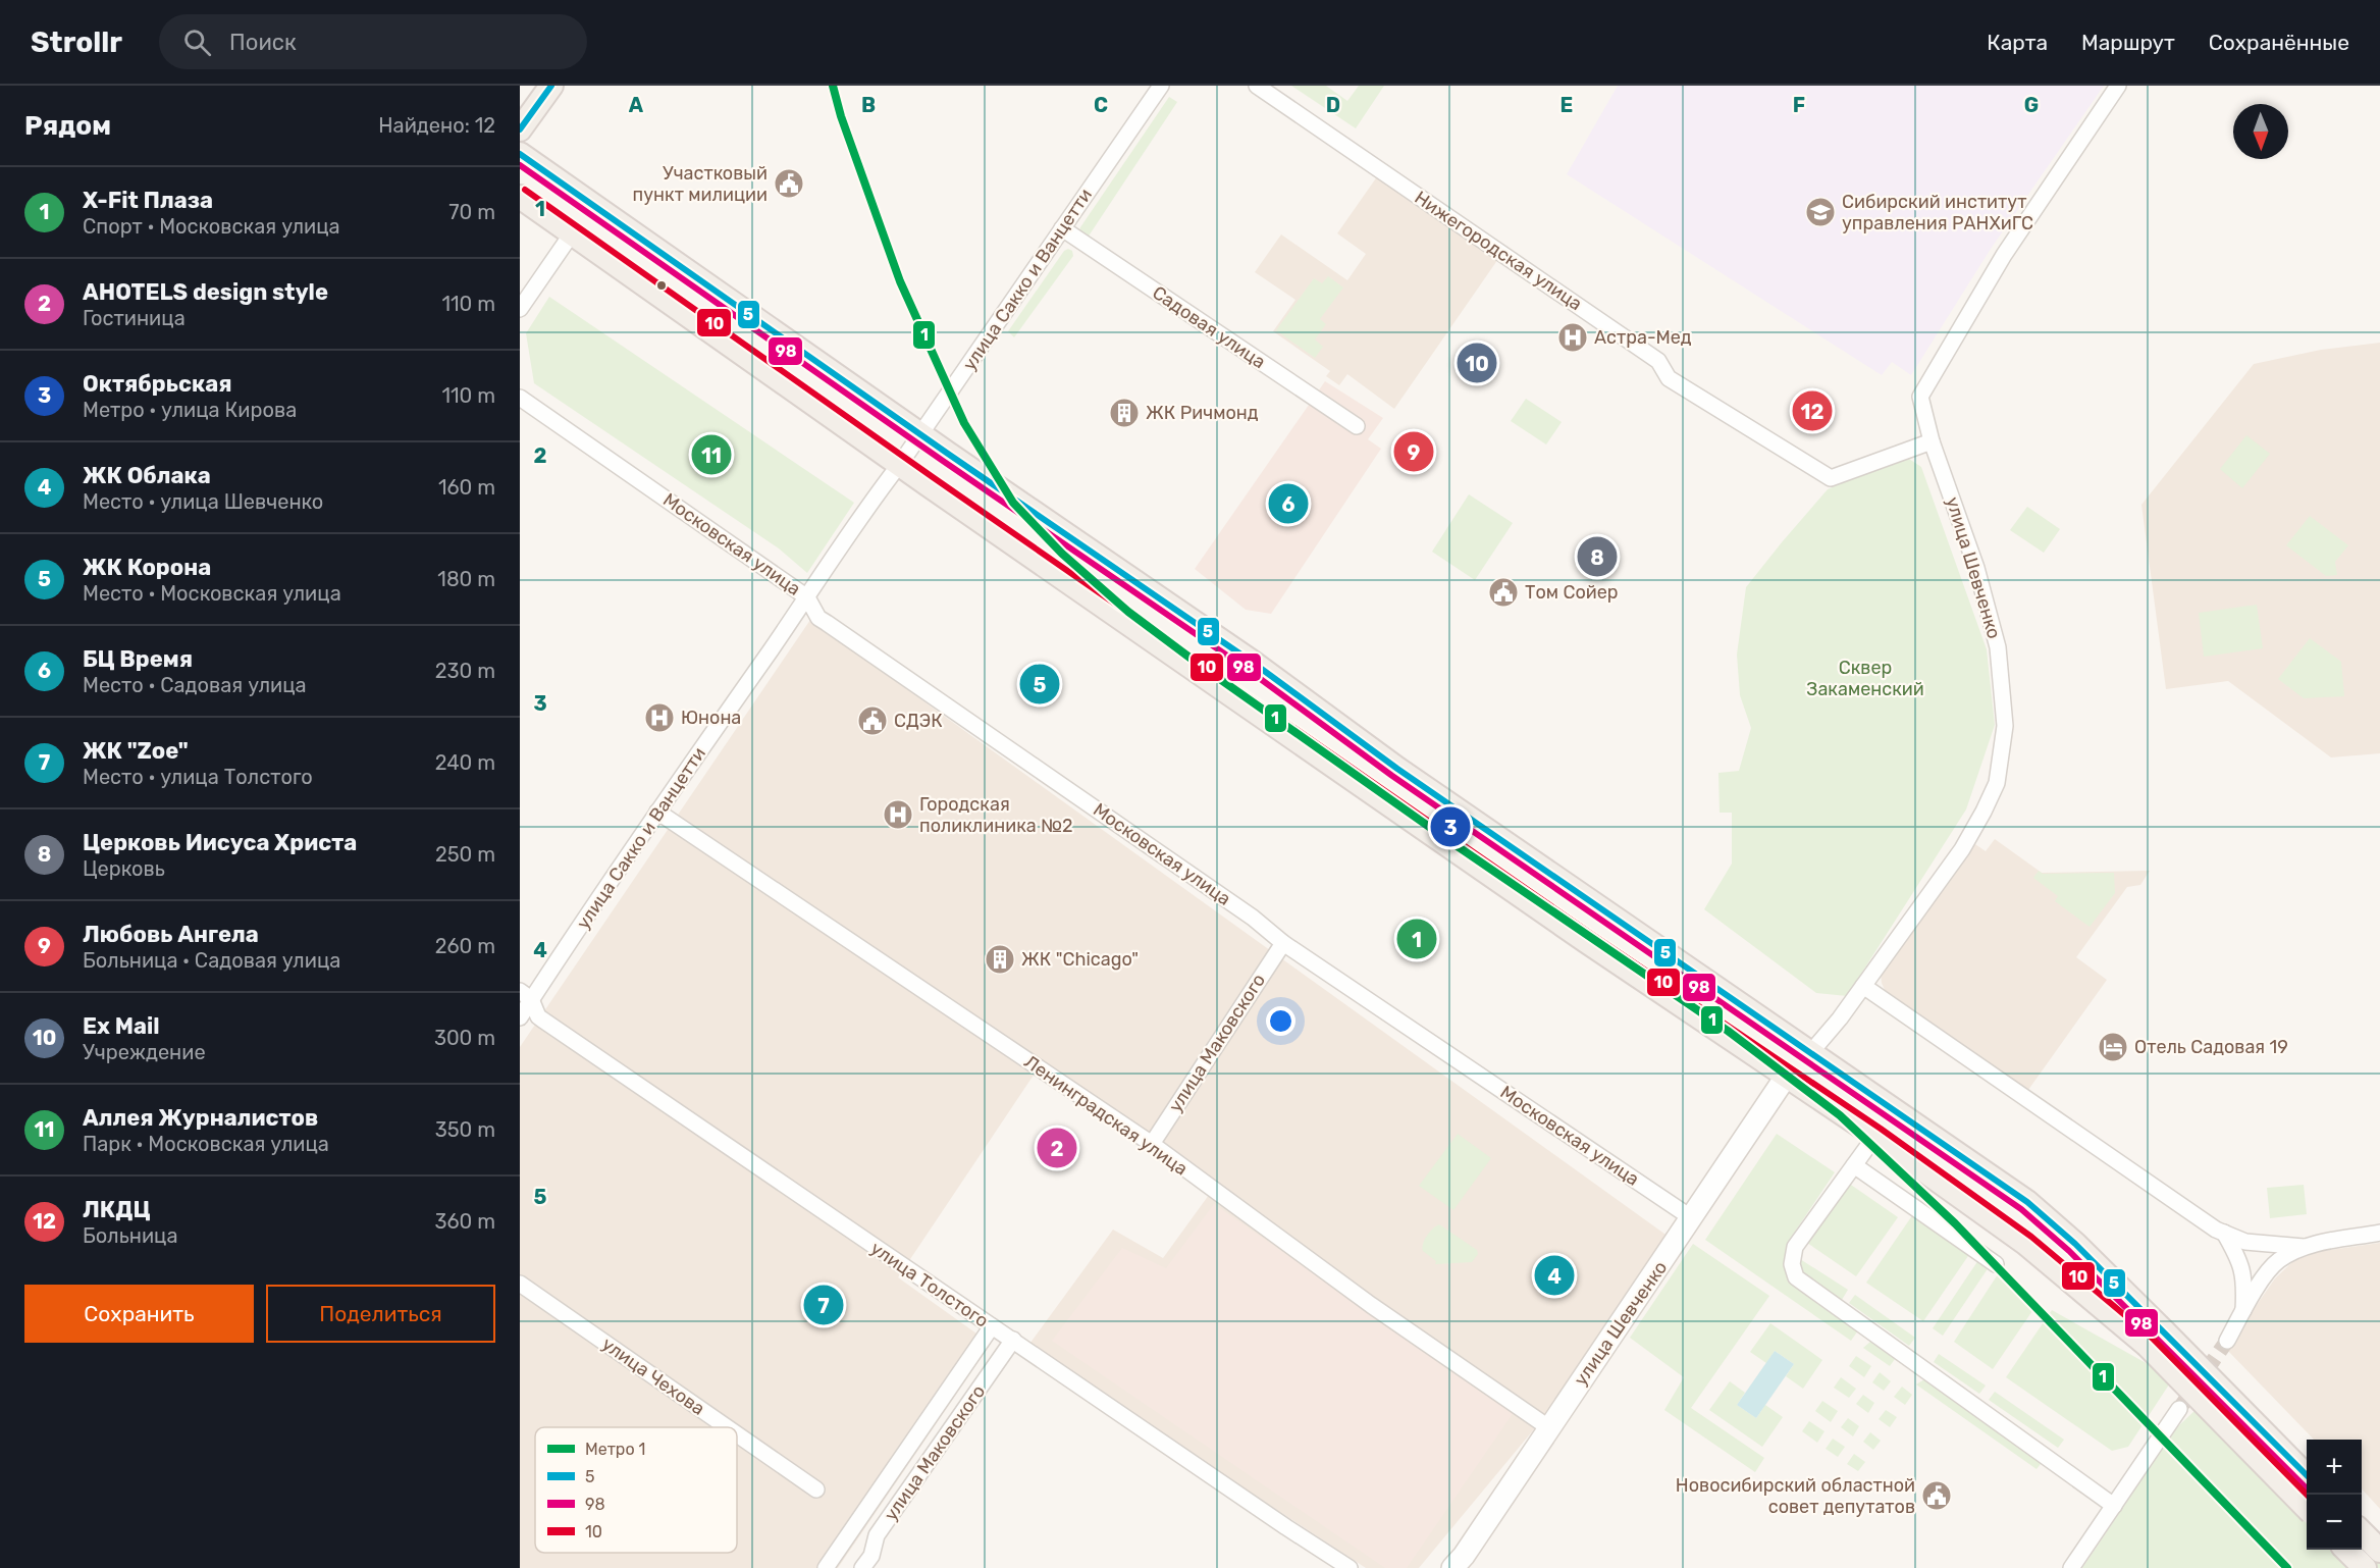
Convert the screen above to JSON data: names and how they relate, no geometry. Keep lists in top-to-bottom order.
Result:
{
  "streets": {
    "street": [
      "Нижегородская улица",
      "улица Сакко и Ванцетти",
      "Садовая улица",
      "Московская улица",
      "улица Шевченко",
      "улица Маковского",
      "Ленинградская улица",
      "улица Толстого",
      "улица Чехова"
    ]
  },
  "crossings": [
    ["Нижегородская улица", "улица Шевченко"],
    ["улица Сакко и Ванцетти", "Садовая улица"],
    ["улица Сакко и Ванцетти", "Московская улица"],
    ["улица Сакко и Ванцетти", "Ленинградская улица"],
    ["улица Сакко и Ванцетти", "улица Толстого"],
    ["Московская улица", "улица Шевченко"],
    ["Московская улица", "улица Маковского"],
    ["улица Шевченко", "Ленинградская улица"],
    ["улица Маковского", "Ленинградская улица"],
    ["улица Маковского", "улица Толстого"]
  ],
  "parks": ["Сквер Закаменский"],
  "places": {
    "public building": [
      "Участковый пункт милиции",
      "Том Сойер",
      "СДЭК",
      "Новосибирский областной совет депутатов"
    ],
    "school or university": ["Сибирский институт управления РАНХиГС"],
    "hospital": ["Астра-Мед", "Юнона", "Городская поликлиника №2"],
    "building": ["ЖК Ричмонд", "ЖК \"Chicago\""],
    "hotel": ["Отель Садовая 19"]
  },
  "lines": [
    "metro line 1",
    "transit line 5",
    "transit line 98",
    "transit line 10"
  ],
  "legend": [
    "Метро 1",
    "5",
    "98",
    "10"
  ],
  "north": "bottom",
  "page": {
    "header": "Strollr",
    "search": "Поиск",
    "nav": ["Карта", "Маршрут", "Сохранённые"],
    "heading": ["Рядом", "Найдено: 12"],
    "list": [
      {
        "mark": "1",
        "name": "X-Fit Плаза",
        "note": "Спорт · Московская улица",
        "value": "70 m"
      },
      {
        "mark": "2",
        "name": "AHOTELS design style",
        "note": "Гостиница",
        "value": "110 m"
      },
      {
        "mark": "3",
        "name": "Октябрьская",
        "note": "Метро · улица Кирова",
        "value": "110 m"
      },
      {
        "mark": "4",
        "name": "ЖК Облака",
        "note": "Место · улица Шевченко",
        "value": "160 m"
      },
      {
        "mark": "5",
        "name": "ЖК Корона",
        "note": "Место · Московская улица",
        "value": "180 m"
      },
      {
        "mark": "6",
        "name": "БЦ Время",
        "note": "Место · Садовая улица",
        "value": "230 m"
      },
      {
        "mark": "7",
        "name": "ЖК \"Zoe\"",
        "note": "Место · улица Толстого",
        "value": "240 m"
      },
      {
        "mark": "8",
        "name": "Церковь Иисуса Христа",
        "note": "Церковь",
        "value": "250 m"
      },
      {
        "mark": "9",
        "name": "Любовь Ангела",
        "note": "Больница · Садовая улица",
        "value": "260 m"
      },
      {
        "mark": "10",
        "name": "Ex Mail",
        "note": "Учреждение",
        "value": "300 m"
      },
      {
        "mark": "11",
        "name": "Аллея Журналистов",
        "note": "Парк · Московская улица",
        "value": "350 m"
      },
      {
        "mark": "12",
        "name": "ЛКДЦ",
        "note": "Больница",
        "value": "360 m"
      }
    ],
    "pins": [
      "10",
      "12",
      "9",
      "11",
      "6",
      "8",
      "5",
      "3",
      "1",
      "2",
      "4",
      "7"
    ],
    "buttons": ["Сохранить", "Поделиться"],
    "map_buttons": ["+", "−"]
  },
  "grid": {
    "columns": [
      "A",
      "B",
      "C",
      "D",
      "E",
      "F",
      "G"
    ],
    "rows": [
      "1",
      "2",
      "3",
      "4",
      "5"
    ]
  }
}
